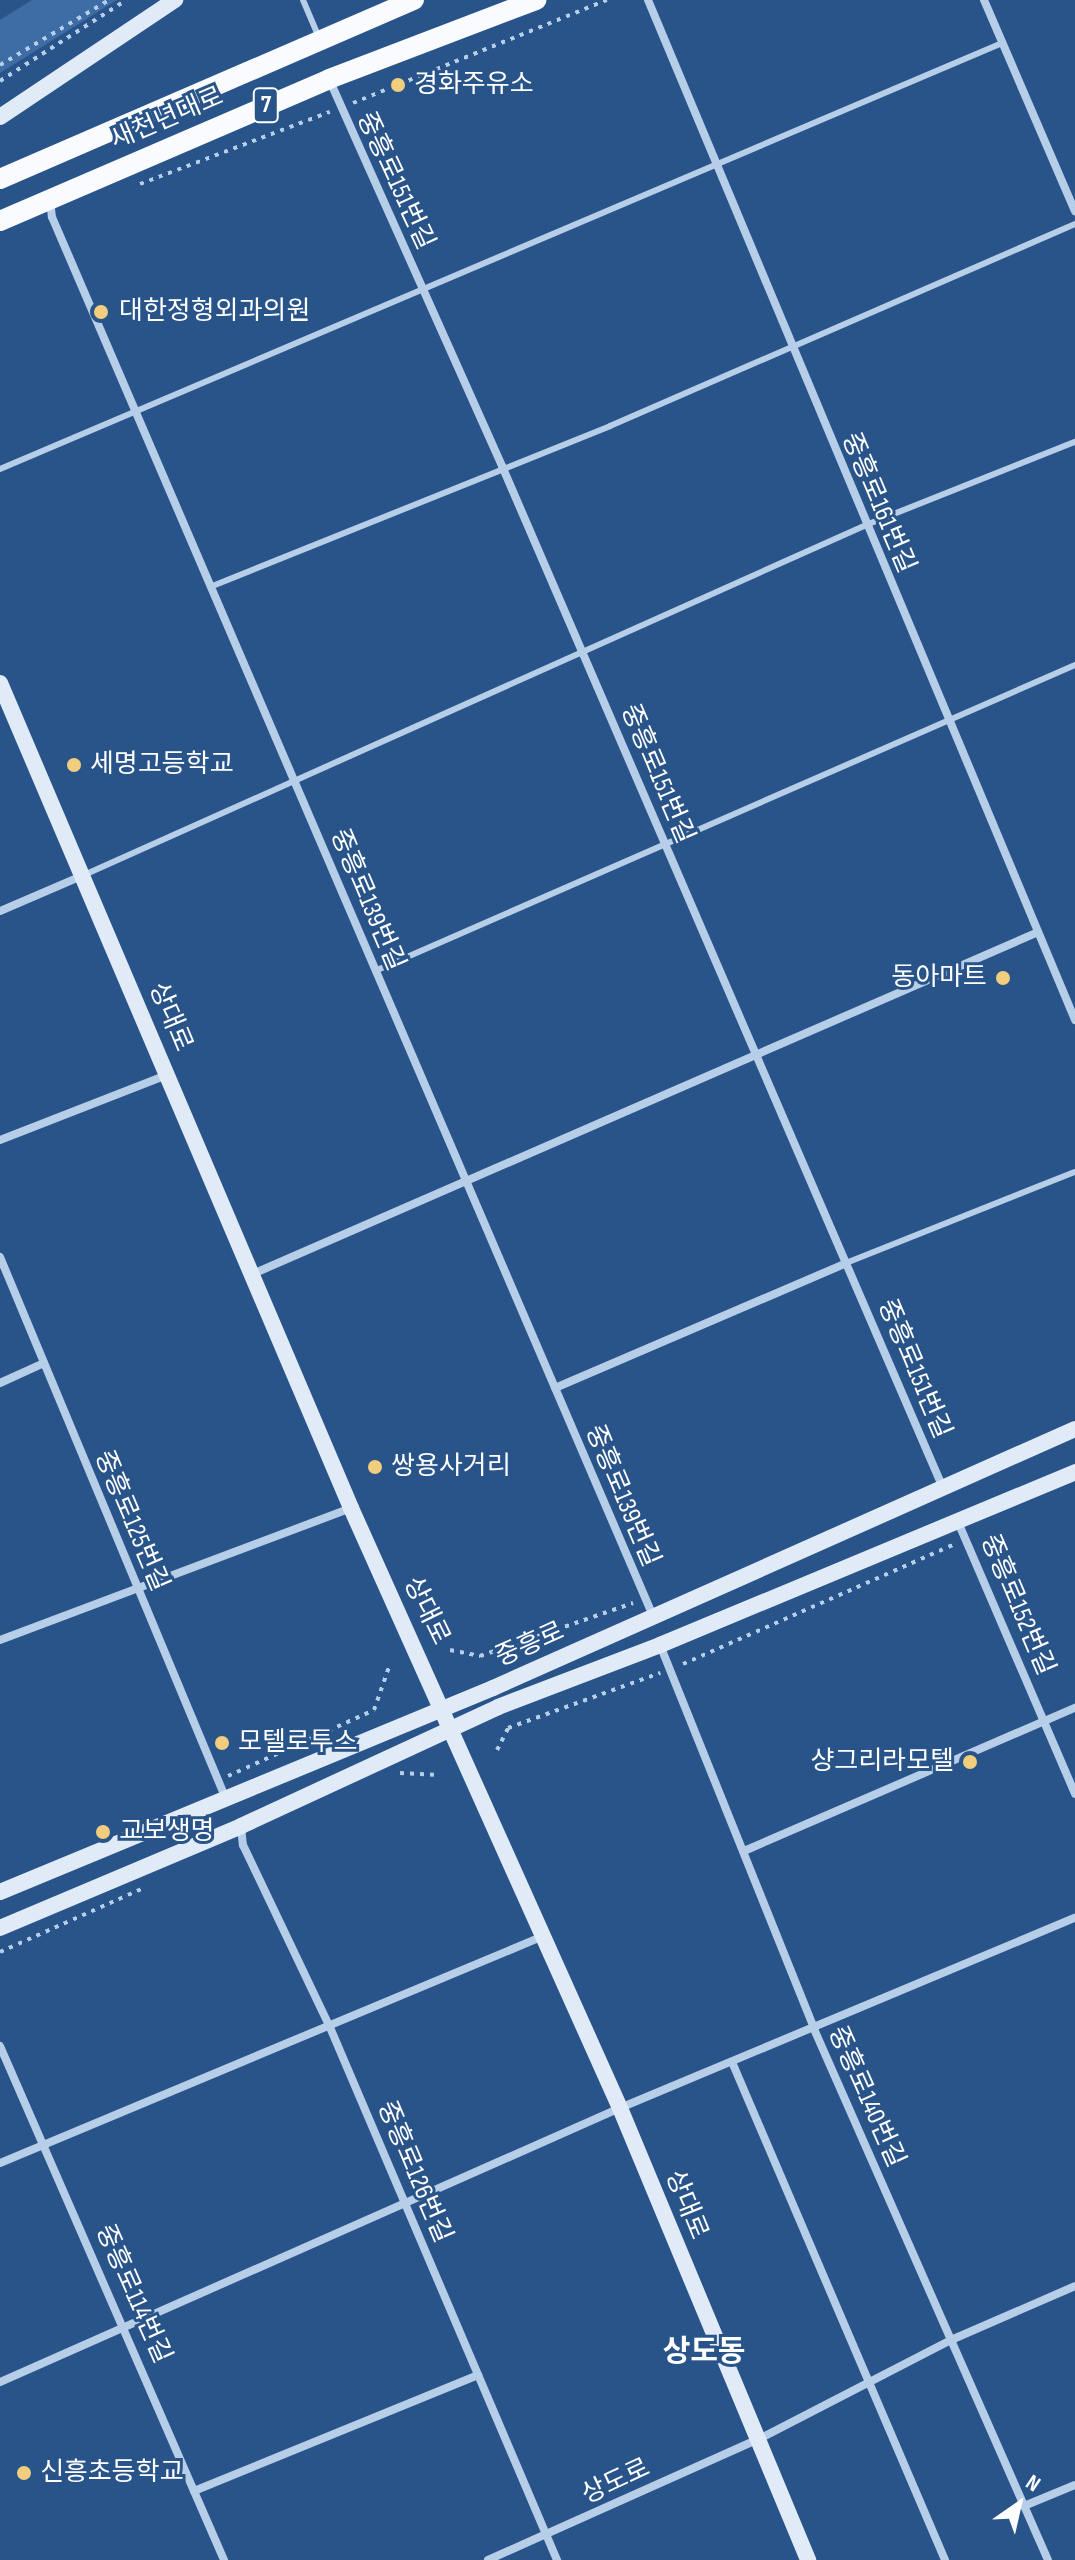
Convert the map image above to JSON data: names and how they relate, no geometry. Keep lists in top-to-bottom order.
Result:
{
  "streets": {
    "main road": [
      "7",
      "새천년대로",
      "상대로",
      "중흥로"
    ],
    "street": [
      "중흥로151번길",
      "중흥로161번길",
      "중흥로139번길",
      "중흥로125번길",
      "중흥로152번길",
      "중흥로140번길",
      "중흥로126번길",
      "중흥로114번길",
      "상도로"
    ]
  },
  "crossings": [
    ["새천년대로", "중흥로151번길"],
    ["새천년대로", "중흥로139번길"],
    ["중흥로151번길", "중흥로"],
    ["중흥로139번길", "중흥로"],
    ["상대로", "중흥로"],
    ["상대로", "상도로"],
    ["중흥로125번길", "중흥로"],
    ["중흥로152번길", "중흥로"],
    ["중흥로", "중흥로140번길"],
    ["중흥로", "중흥로126번길"],
    ["중흥로140번길", "상도로"],
    ["중흥로126번길", "상도로"]
  ],
  "districts": ["상도동"],
  "places": [
    "경화주유소",
    "대한정형외과의원",
    "세명고등학교",
    "동아마트",
    "쌍용사거리",
    "모텔로투스",
    "샹그리라모텔",
    "교보생명",
    "신흥초등학교"
  ],
  "north": "top right"
}
